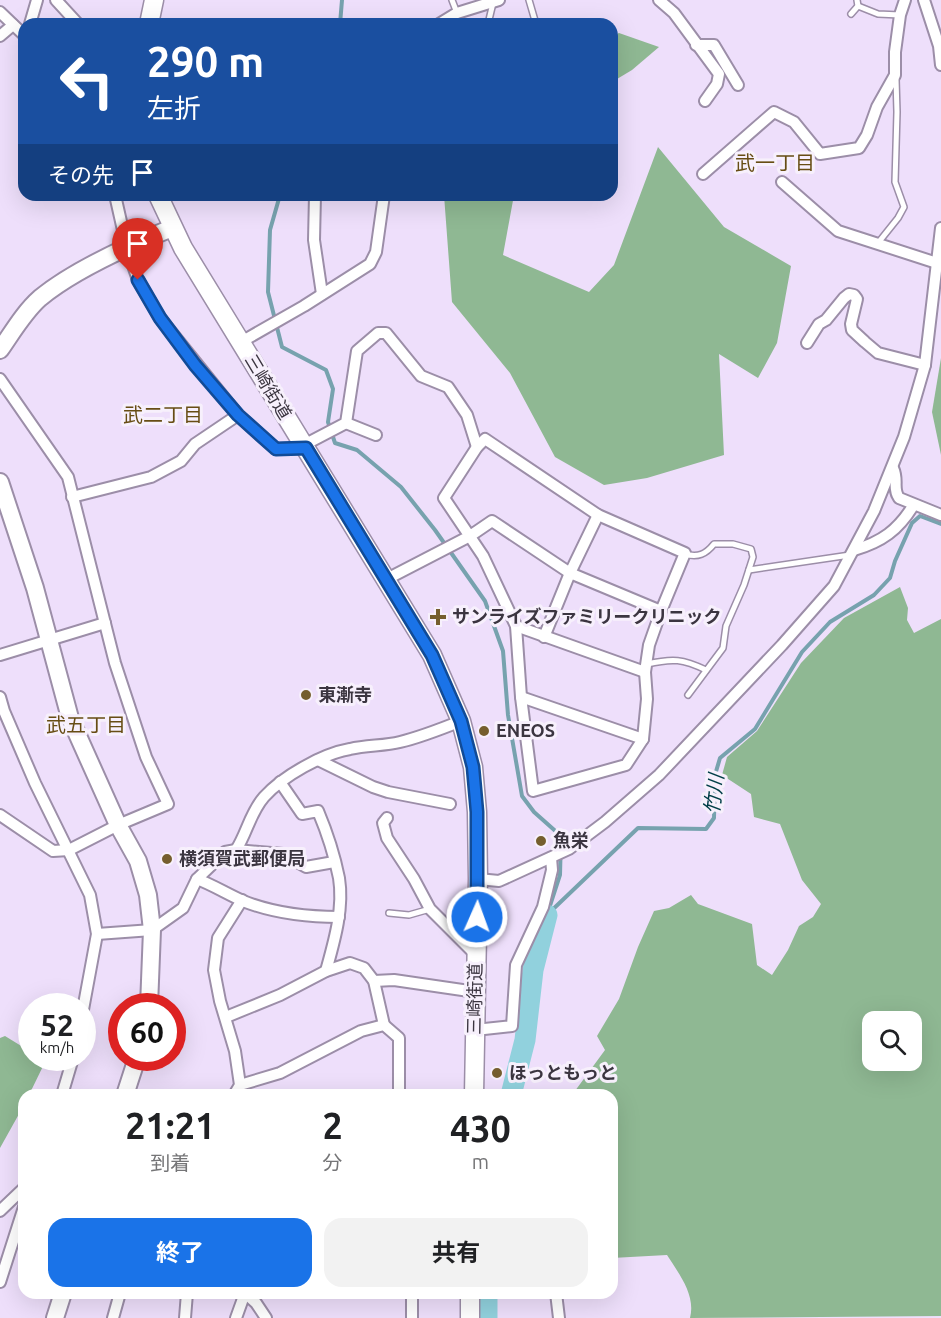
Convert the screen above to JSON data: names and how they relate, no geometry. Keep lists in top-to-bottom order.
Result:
{
  "streets": {
    "main road": ["三崎街道"]
  },
  "districts": ["武一丁目", "武二丁目", "武五丁目"],
  "water": ["竹川"],
  "places": {
    "health": ["サンライズファミリークリニック"],
    "other": [
      "東漸寺",
      "ENEOS",
      "魚栄",
      "横須賀武郵便局",
      "ほっともっと"
    ]
  },
  "page": {
    "turn": ["290 m", "左折"],
    "then": "その先",
    "speed": "52 km/h",
    "limit": "60",
    "eta": [
      "21:21",
      "到着",
      "2",
      "分",
      "430",
      "m"
    ],
    "buttons": ["終了", "共有"]
  }
}
